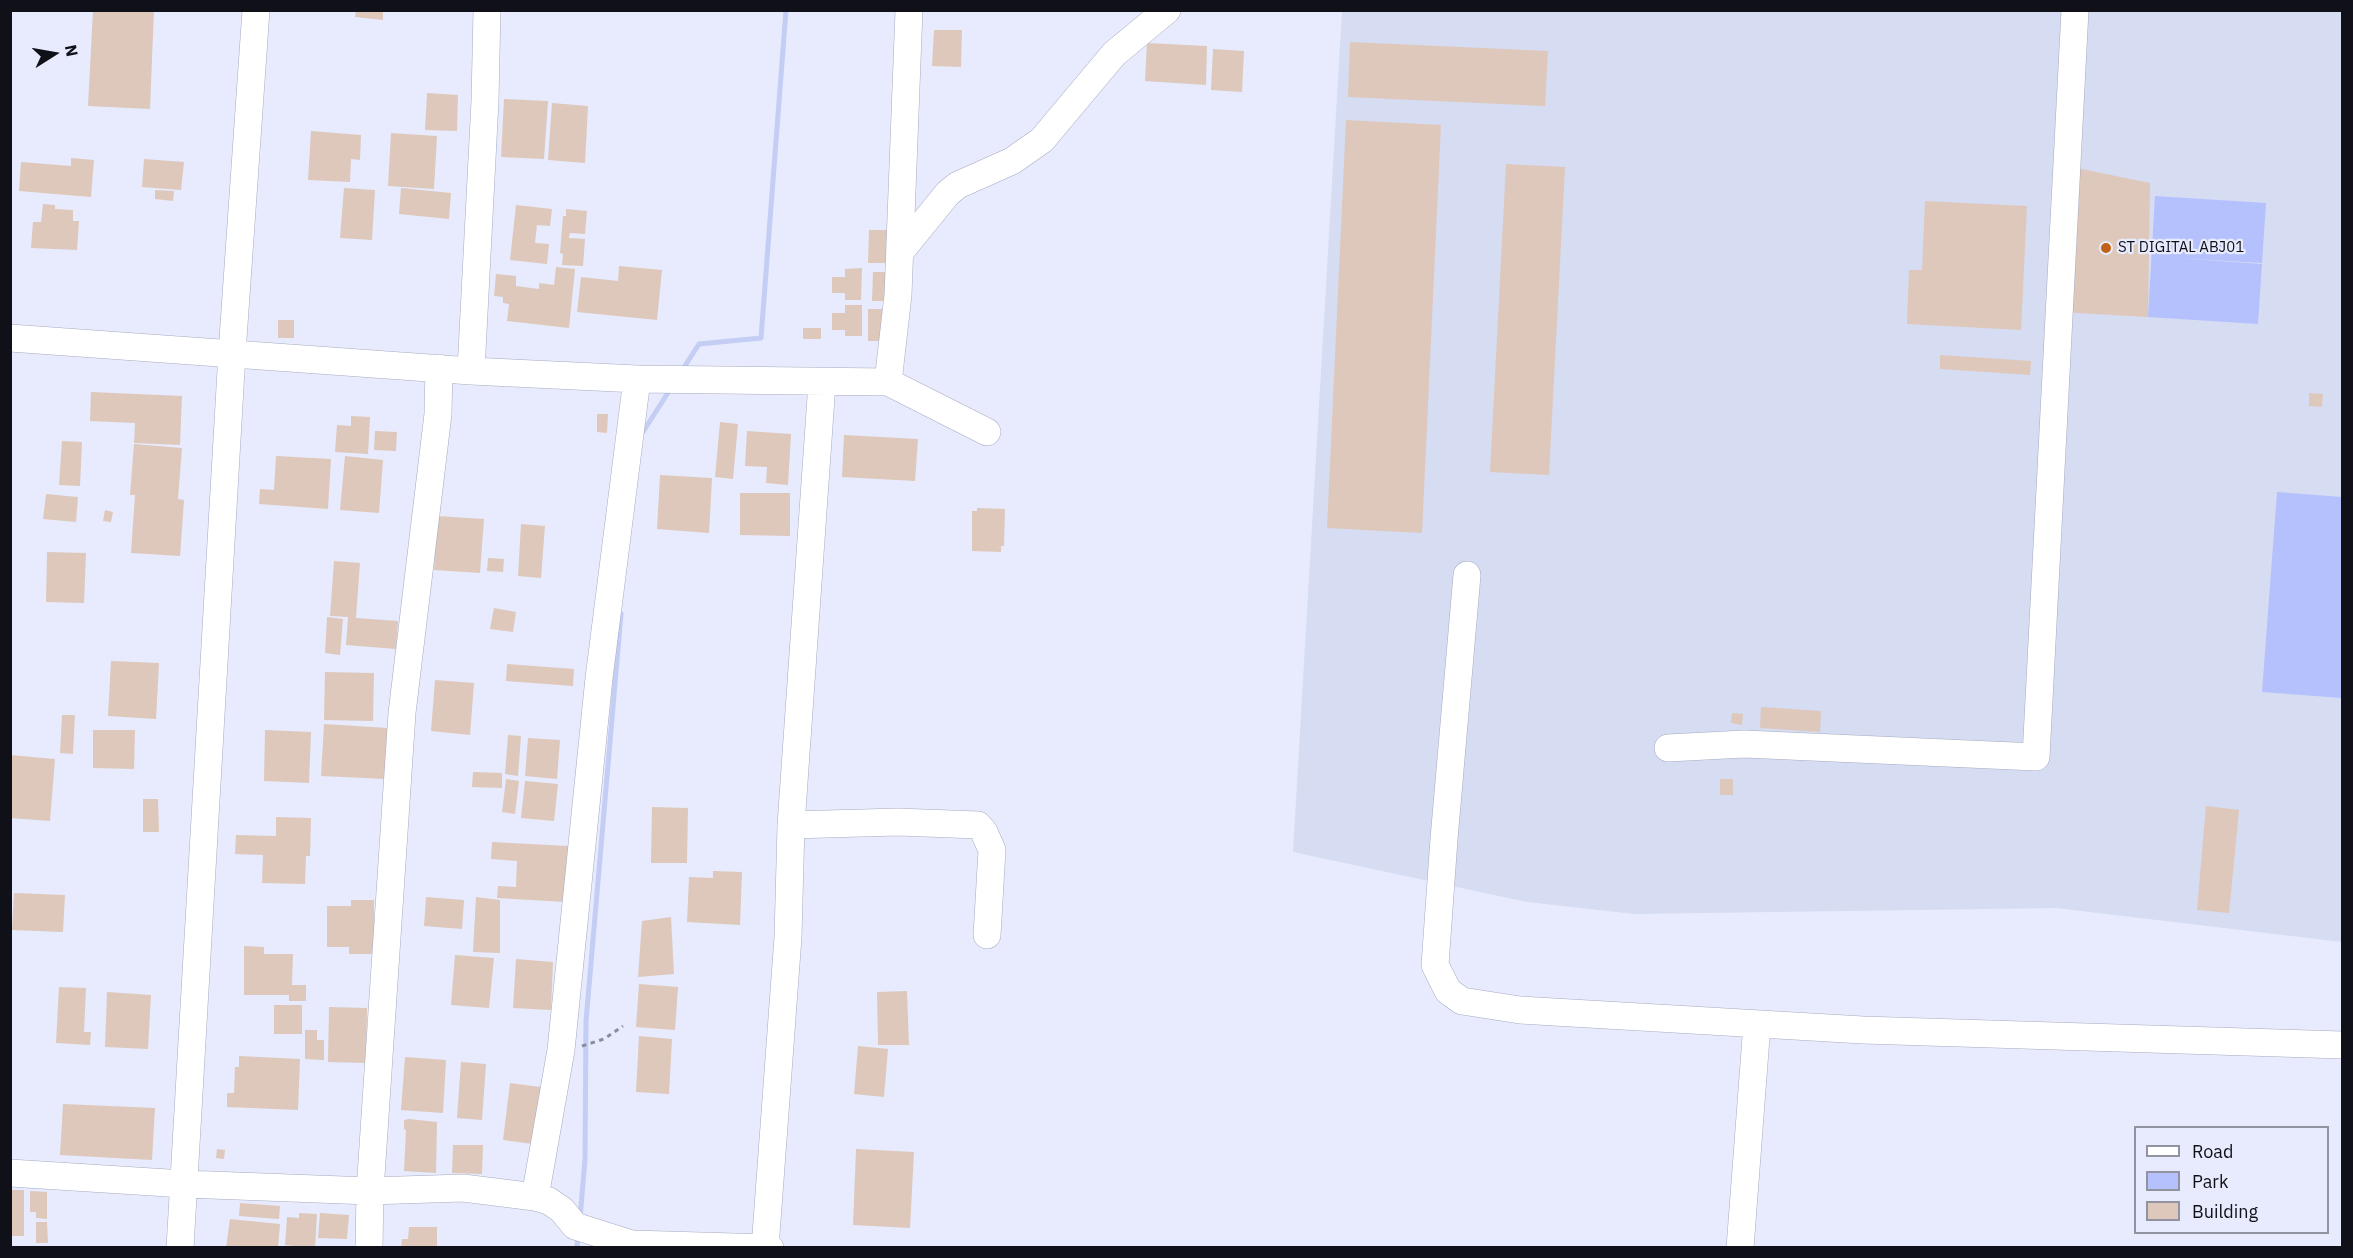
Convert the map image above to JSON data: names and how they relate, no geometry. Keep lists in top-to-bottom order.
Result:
{
  "places": ["ST DIGITAL ABJ01"],
  "legend": ["Road", "Park", "Building"],
  "north": "right"
}
